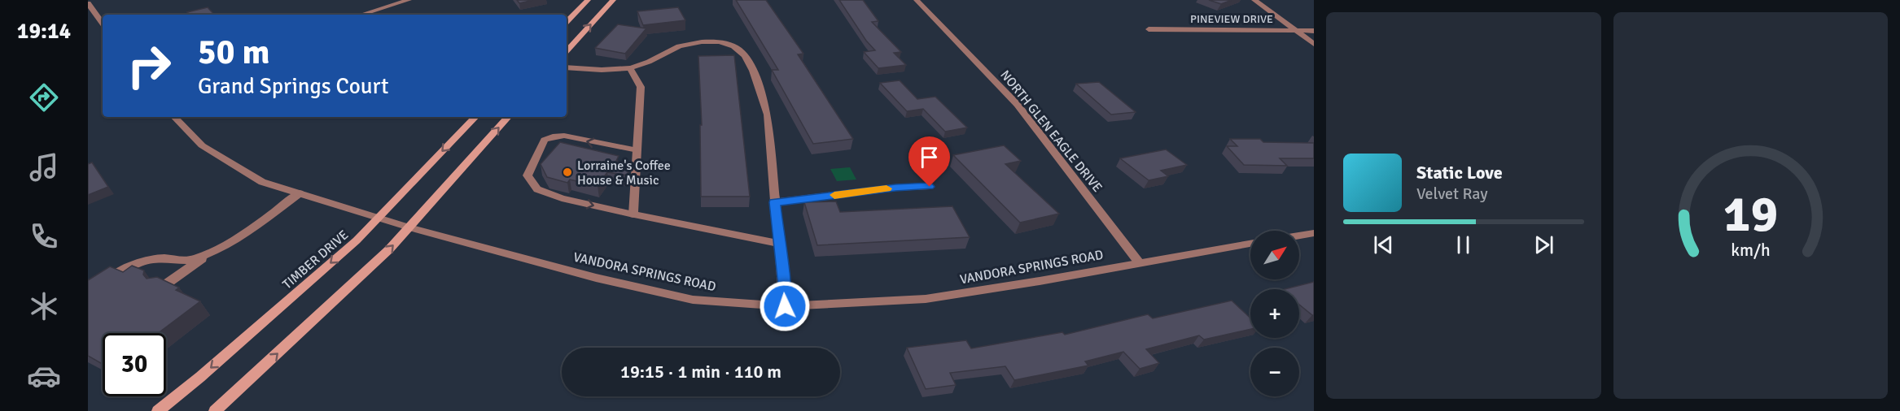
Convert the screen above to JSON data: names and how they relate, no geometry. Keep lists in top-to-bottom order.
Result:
{
  "streets": {
    "main road": ["TIMBER DRIVE"],
    "street": ["PINEVIEW DRIVE", "NORTH GLEN EAGLE DRIVE", "VANDORA SPRINGS ROAD"]
  },
  "crossings": [
    ["NORTH GLEN EAGLE DRIVE", "VANDORA SPRINGS ROAD"],
    ["TIMBER DRIVE", "VANDORA SPRINGS ROAD"]
  ],
  "places": ["Lorraine's Coffee House & Music"],
  "north": "top right",
  "page": {
    "tabs": "19:14",
    "turn": ["50 m", "Grand Springs Court"],
    "song": ["Static Love", "Velvet Ray"],
    "map_buttons": ["+", "−"],
    "limit": "30",
    "trip": "19:15 · 1 min · 110 m",
    "gauge": ["19", "km/h"]
  }
}
